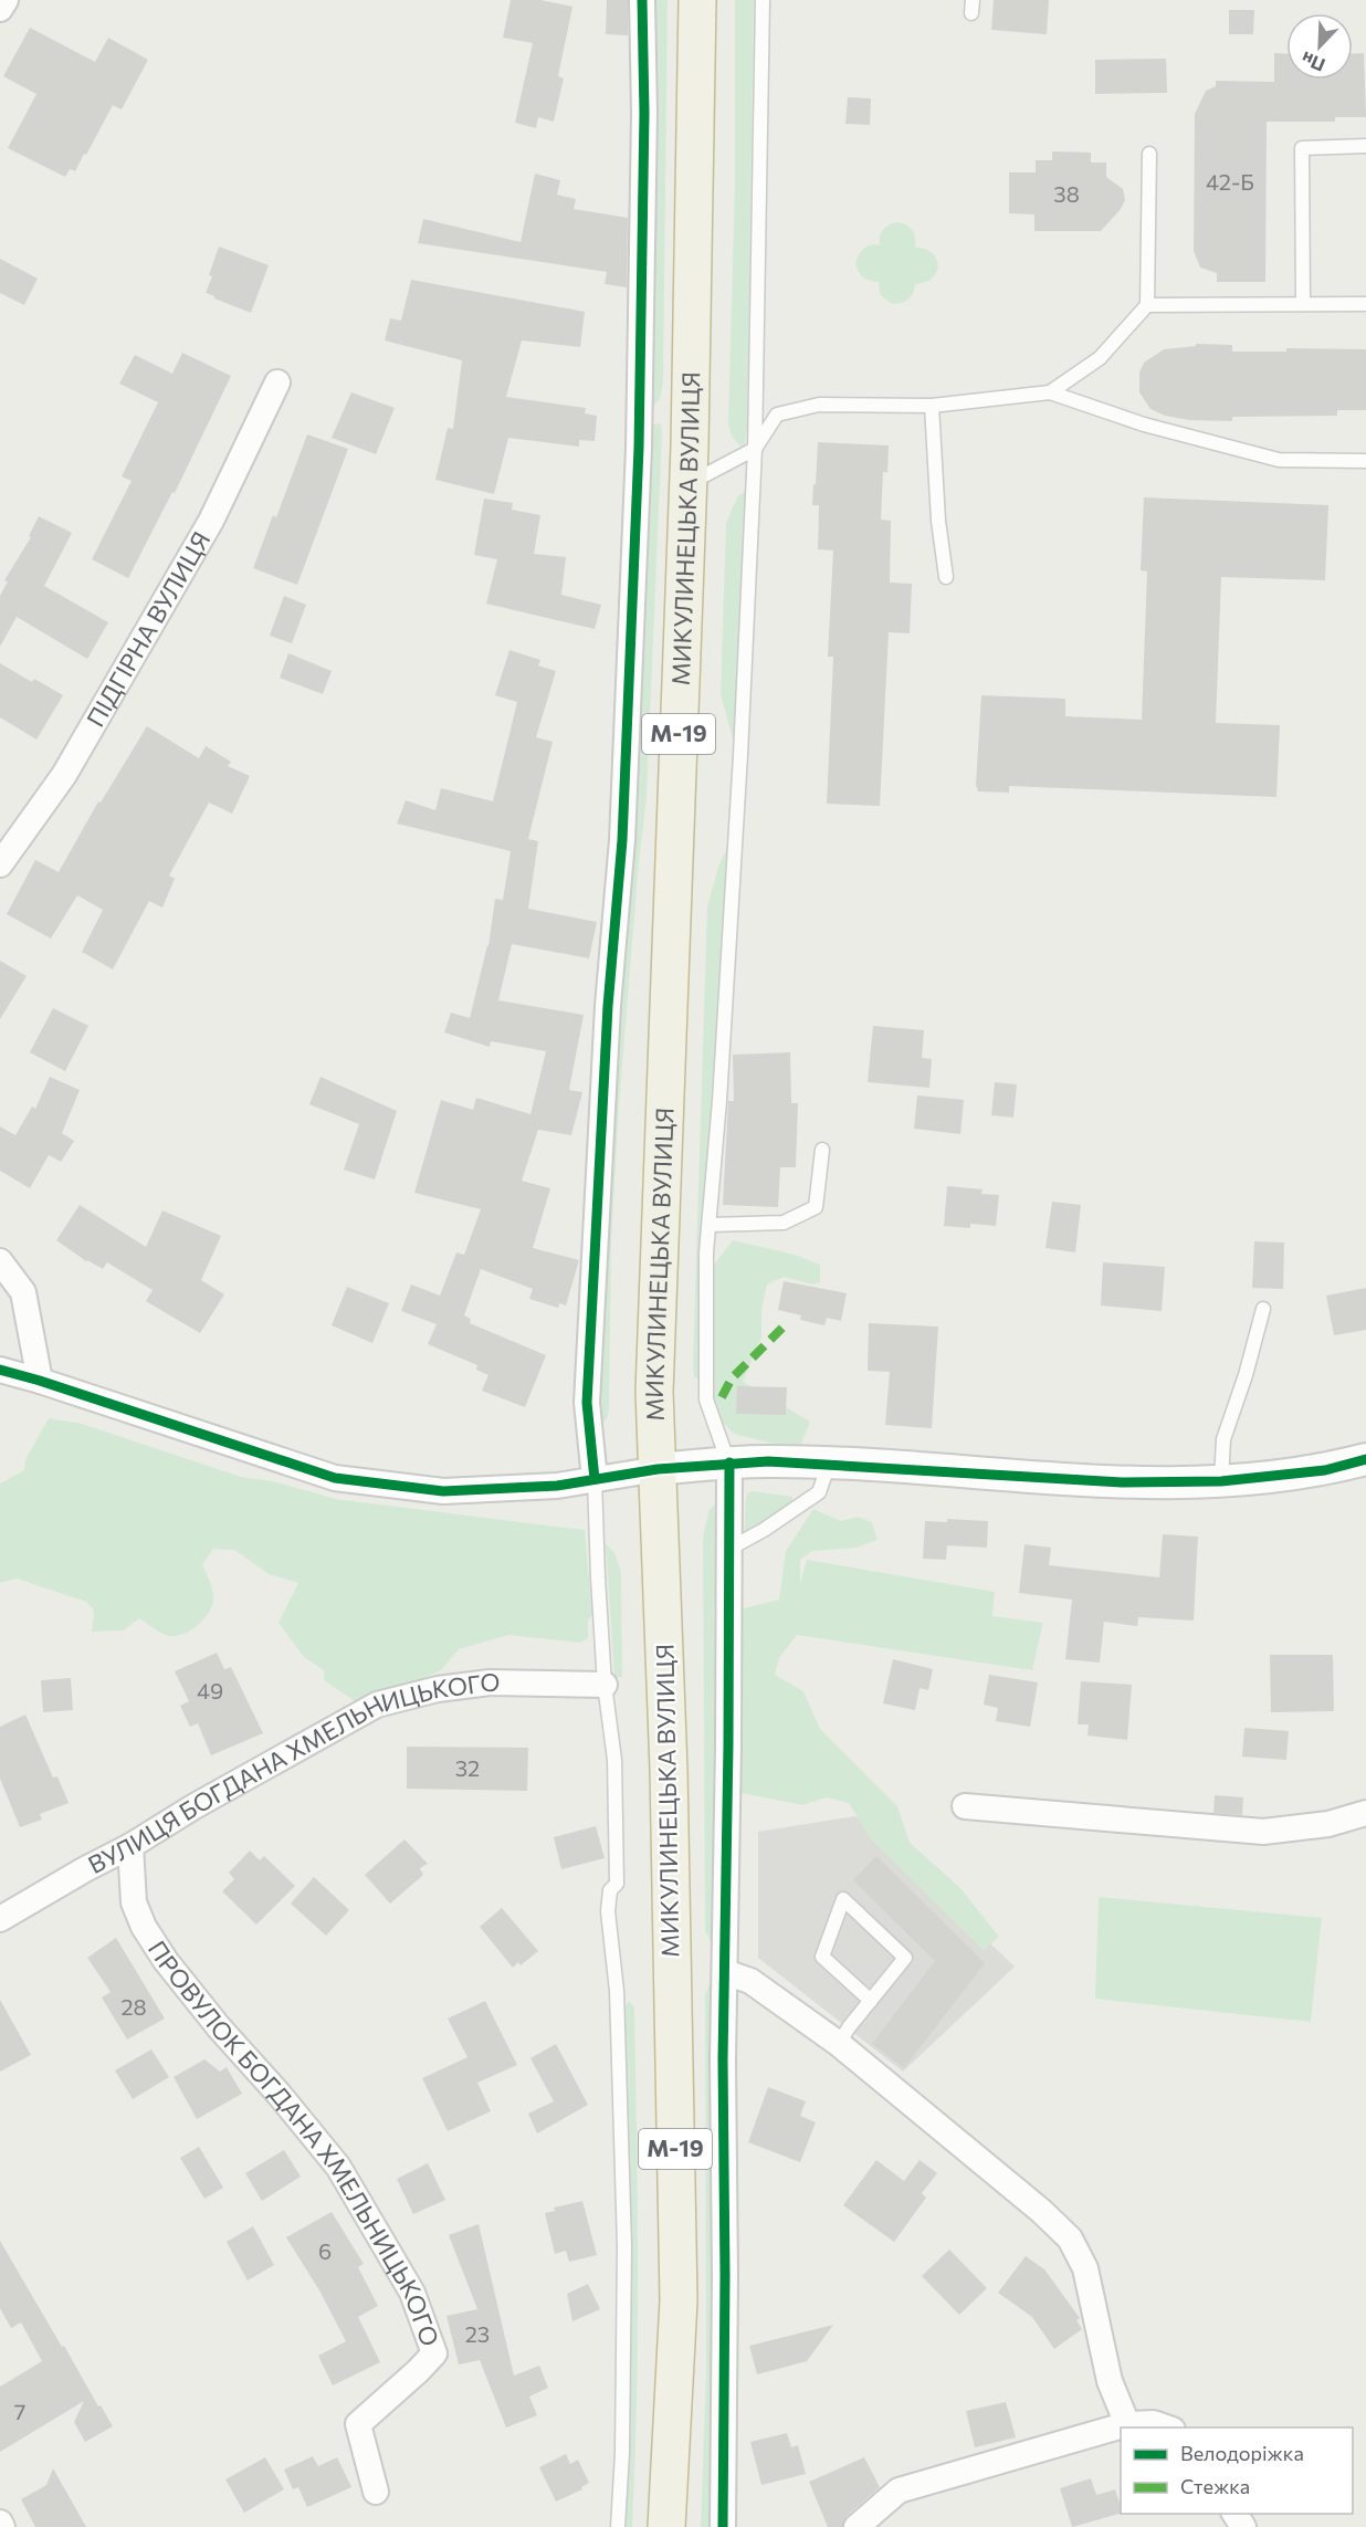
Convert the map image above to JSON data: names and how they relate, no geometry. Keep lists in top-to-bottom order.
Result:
{
  "streets": {
    "highway": ["МИКУЛИНЕЦЬКА ВУЛИЦЯ", "М-19"],
    "street": ["ПІДГІРНА ВУЛИЦЯ", "ВУЛИЦЯ БОГДАНА ХМЕЛЬНИЦЬКОГО", "ПРОВУЛОК БОГДАНА ХМЕЛЬНИЦЬКОГО"]
  },
  "crossings": [
    ["ВУЛИЦЯ БОГДАНА ХМЕЛЬНИЦЬКОГО", "ПРОВУЛОК БОГДАНА ХМЕЛЬНИЦЬКОГО"]
  ],
  "house_numbers": [
    "42-Б",
    "38",
    "49",
    "32",
    "28",
    "6",
    "23",
    "7"
  ],
  "legend": ["Велодоріжка", "Стежка"],
  "north": "bottom left"
}
